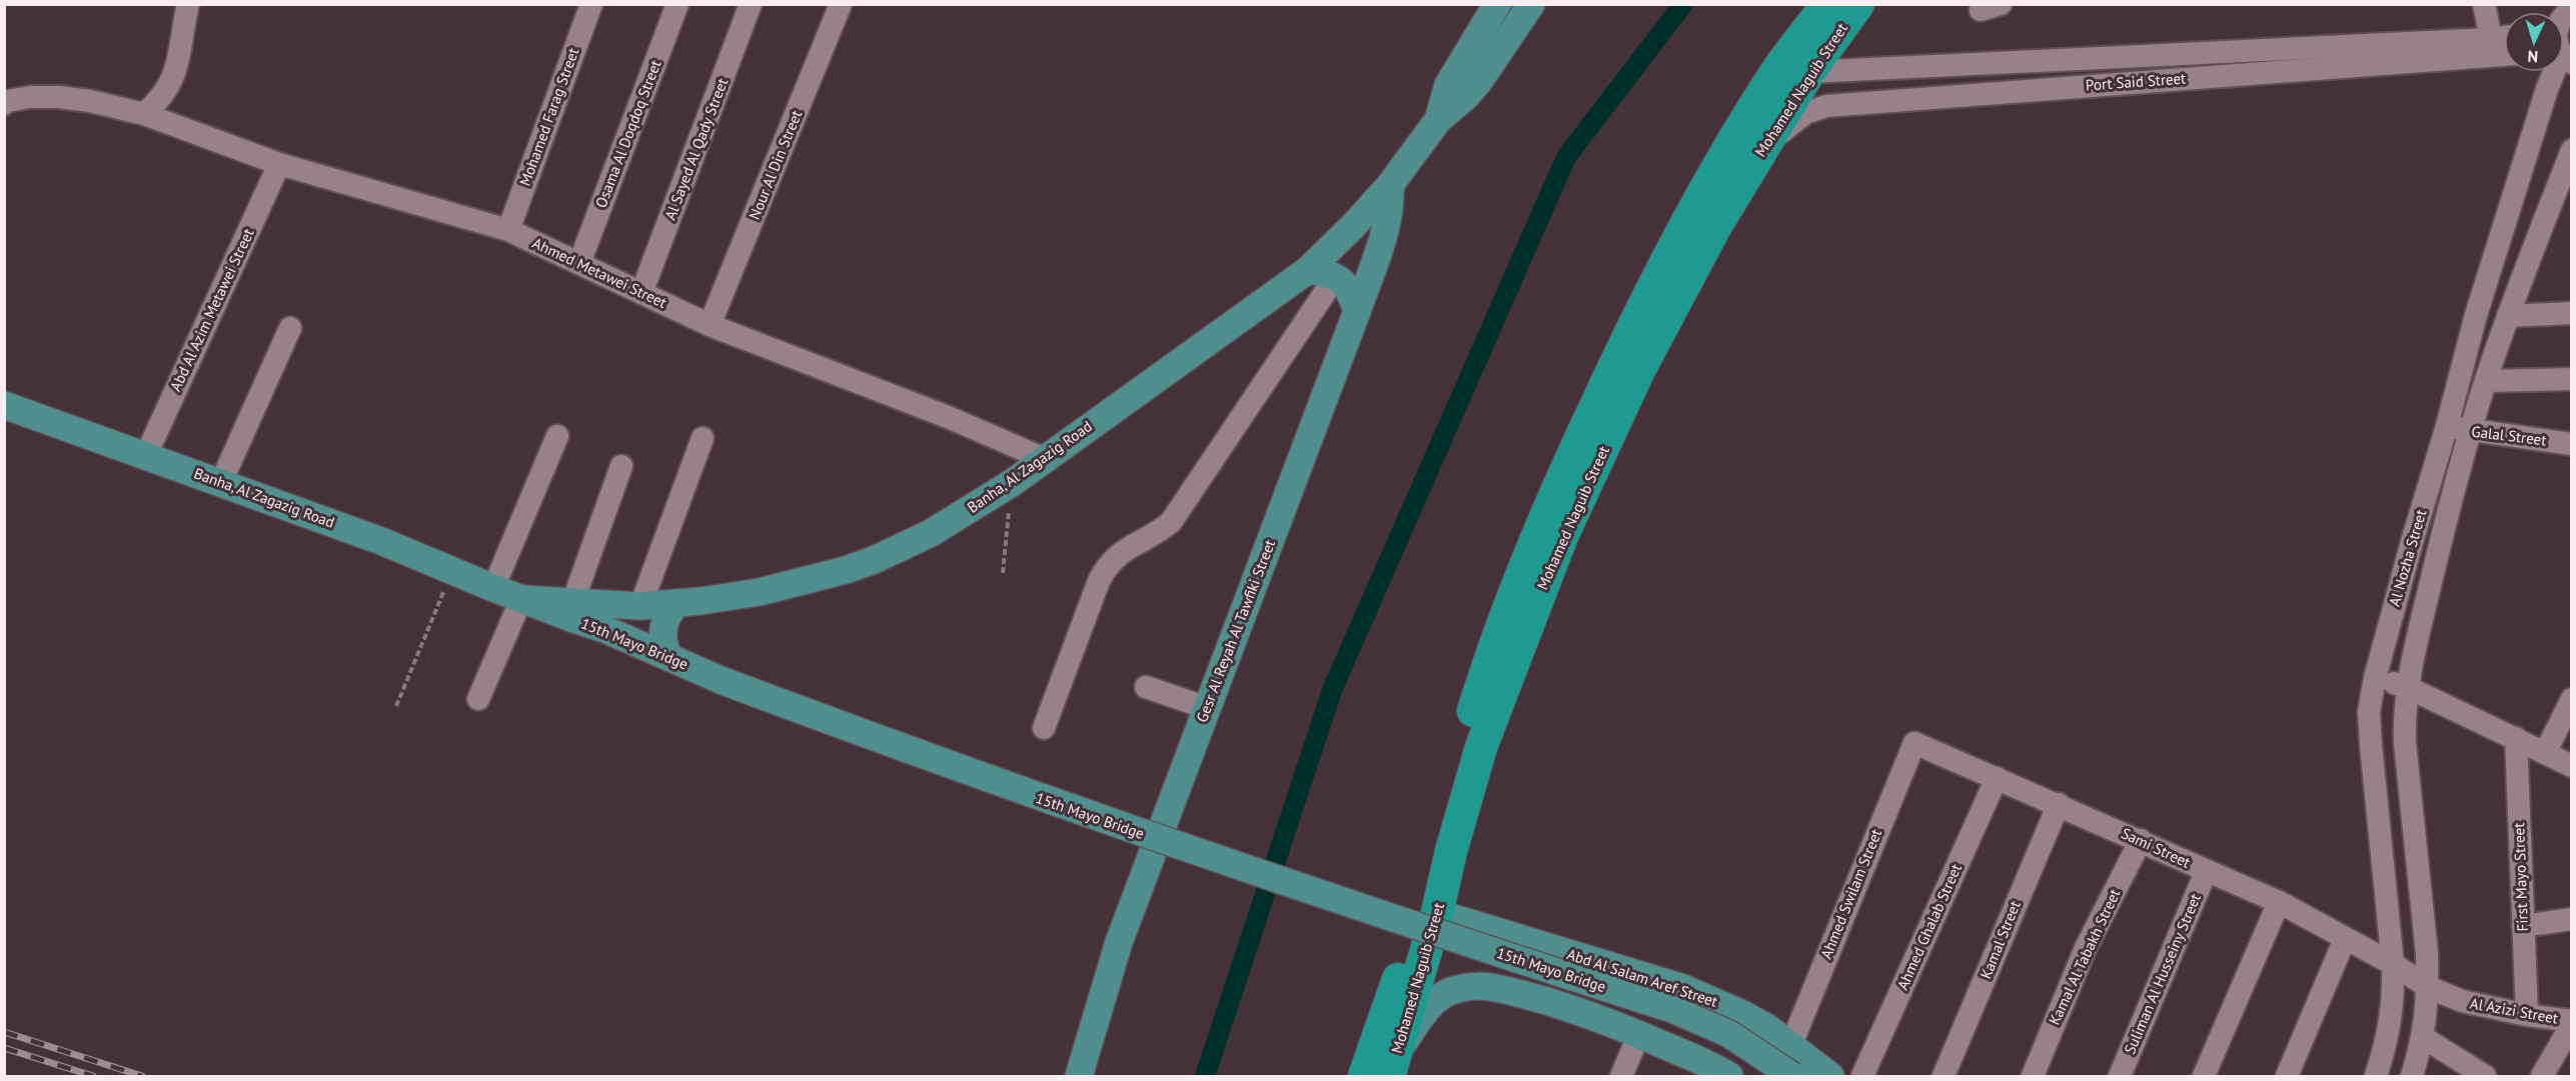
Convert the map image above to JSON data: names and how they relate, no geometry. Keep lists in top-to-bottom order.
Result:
{
  "streets": {
    "highway": ["Mohamed Naguib Street"],
    "main road": [
      "Banha, Al Zagazig Road",
      "Gesr Al Reyah Al Tawfiki Street",
      "15th Mayo Bridge",
      "Abd Al Salam Aref Street"
    ],
    "street": [
      "Port Said Street",
      "Mohamed Farag Street",
      "Osama Al Doqdoq Street",
      "Al Sayed Al Qady Street",
      "Nour Al Din Street",
      "Ahmed Metawei Street",
      "Abd Al Azim Metawei Street",
      "Galal Street",
      "Al Nozha Street",
      "Sami Street",
      "First Mayo Street",
      "Ahmed Swilam Street",
      "Ahmed Ghalab Street",
      "Kamal Street",
      "Kamal Al Tabakh Street",
      "Suliman Al Husseiny Street",
      "Al Azizi Street"
    ]
  },
  "crossings": [
    ["Port Said Street", "Mohamed Naguib Street"],
    ["Mohamed Naguib Street", "Abd Al Salam Aref Street"],
    ["Mohamed Farag Street", "Ahmed Metawei Street"],
    ["Osama Al Doqdoq Street", "Ahmed Metawei Street"],
    ["Al Sayed Al Qady Street", "Ahmed Metawei Street"],
    ["Nour Al Din Street", "Ahmed Metawei Street"],
    ["Ahmed Metawei Street", "Abd Al Azim Metawei Street"],
    ["Ahmed Metawei Street", "Banha, Al Zagazig Road"],
    ["Abd Al Azim Metawei Street", "Banha, Al Zagazig Road"],
    ["Galal Street", "Al Nozha Street"],
    ["Banha, Al Zagazig Road", "Gesr Al Reyah Al Tawfiki Street"],
    ["Banha, Al Zagazig Road", "15th Mayo Bridge"],
    ["Al Nozha Street", "Sami Street"],
    ["Al Nozha Street", "Al Azizi Street"],
    ["Sami Street", "Ahmed Swilam Street"],
    ["Sami Street", "Ahmed Ghalab Street"],
    ["Sami Street", "Kamal Street"],
    ["Sami Street", "Kamal Al Tabakh Street"],
    ["Sami Street", "Suliman Al Husseiny Street"],
    ["Sami Street", "Al Azizi Street"],
    ["First Mayo Street", "Al Azizi Street"],
    ["Ahmed Swilam Street", "Abd Al Salam Aref Street"]
  ],
  "north": "bottom"
}
